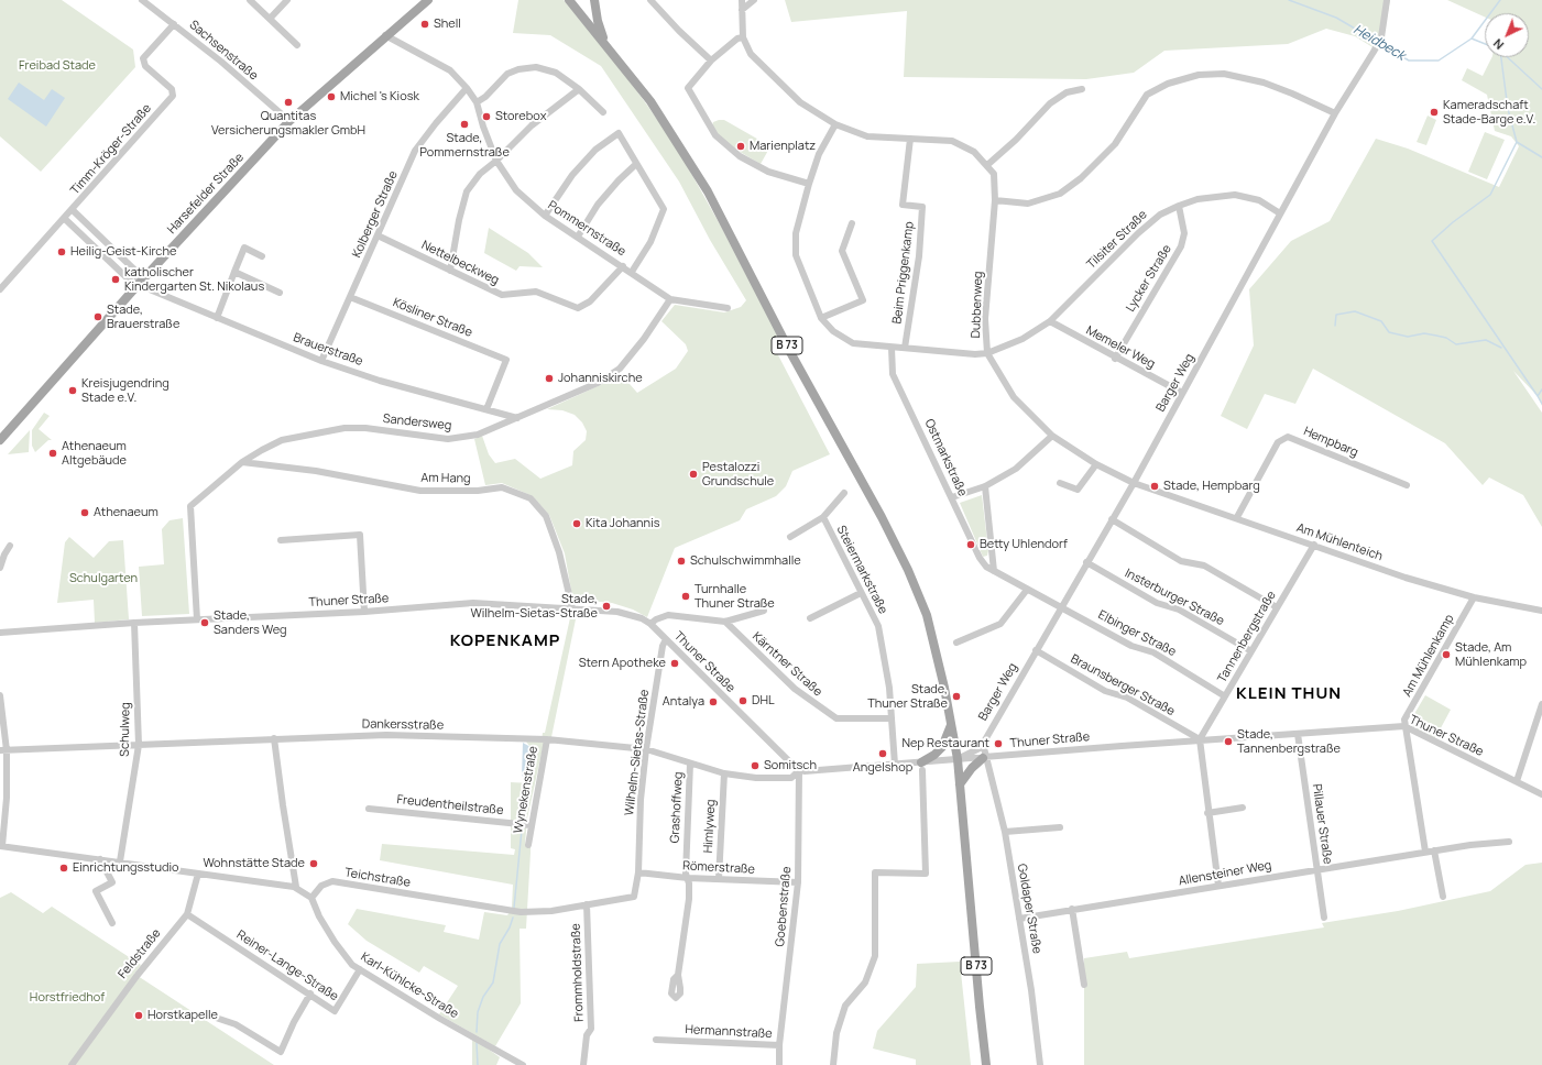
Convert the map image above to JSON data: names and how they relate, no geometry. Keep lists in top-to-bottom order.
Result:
{
  "streets": {
    "main road": ["Harsefelder Straße", "B 73"],
    "street": [
      "Sachsenstraße",
      "Timm-Kröger-Straße",
      "Kolberger Straße",
      "Pommernstraße",
      "Tilsiter Straße",
      "Nettelbeckweg",
      "Beim Priggenkamp",
      "Lycker Straße",
      "Dubbenweg",
      "Kösliner Straße",
      "Memeler Weg",
      "Brauerstraße",
      "Barger Weg",
      "Sandersweg",
      "Hempbarg",
      "Ostmarkstraße",
      "Am Hang",
      "Am Mühlenteich",
      "Steiermarkstraße",
      "Insterburger Straße",
      "Thuner Straße",
      "Elbinger Straße",
      "Tannenbergstraße",
      "Am Mühlenkamp",
      "Kärntner Straße",
      "Braunsberger Straße",
      "Dankersstraße",
      "Schulweg",
      "Wilhelm-Sietas-Straße",
      "Wynekenstraße",
      "Freudentheilstraße",
      "Grashoffweg",
      "Pillauer Straße",
      "Himlyweg",
      "Römerstraße",
      "Allensteiner Weg",
      "Teichstraße",
      "Goebenstraße",
      "Goldaper Straße",
      "Feldstraße",
      "Reiner-Lange-Straße",
      "Frommholdstraße",
      "Karl-Kühlcke-Straße",
      "Hermannstraße"
    ]
  },
  "crossings": [
    ["Sachsenstraße", "Timm-Kröger-Straße"],
    ["Sachsenstraße", "Harsefelder Straße"],
    ["Timm-Kröger-Straße", "Brauerstraße"],
    ["Harsefelder Straße", "Pommernstraße"],
    ["Harsefelder Straße", "Brauerstraße"],
    ["Kolberger Straße", "Pommernstraße"],
    ["Kolberger Straße", "Nettelbeckweg"],
    ["Kolberger Straße", "Kösliner Straße"],
    ["Kolberger Straße", "Brauerstraße"],
    ["Pommernstraße", "Nettelbeckweg"],
    ["Pommernstraße", "Sandersweg"],
    ["Tilsiter Straße", "Lycker Straße"],
    ["Tilsiter Straße", "Dubbenweg"],
    ["Tilsiter Straße", "Memeler Weg"],
    ["Tilsiter Straße", "Barger Weg"],
    ["Lycker Straße", "Memeler Weg"],
    ["Dubbenweg", "Barger Weg"],
    ["Dubbenweg", "Am Mühlenteich"],
    ["Kösliner Straße", "Brauerstraße"],
    ["B 73", "Barger Weg"],
    ["B 73", "Thuner Straße"],
    ["Memeler Weg", "Barger Weg"],
    ["Brauerstraße", "Sandersweg"],
    ["Barger Weg", "Ostmarkstraße"],
    ["Barger Weg", "Am Mühlenteich"],
    ["Barger Weg", "Insterburger Straße"],
    ["Barger Weg", "Thuner Straße"],
    ["Barger Weg", "Elbinger Straße"],
    ["Barger Weg", "Braunsberger Straße"],
    ["Barger Weg", "Goldaper Straße"],
    ["Sandersweg", "Am Hang"],
    ["Sandersweg", "Thuner Straße"],
    ["Hempbarg", "Am Mühlenteich"],
    ["Ostmarkstraße", "Elbinger Straße"],
    ["Am Hang", "Thuner Straße"],
    ["Am Mühlenteich", "Tannenbergstraße"],
    ["Am Mühlenteich", "Am Mühlenkamp"],
    ["Steiermarkstraße", "Thuner Straße"],
    ["Steiermarkstraße", "Kärntner Straße"],
    ["Insterburger Straße", "Tannenbergstraße"],
    ["Thuner Straße", "Tannenbergstraße"],
    ["Thuner Straße", "Am Mühlenkamp"],
    ["Thuner Straße", "Braunsberger Straße"],
    ["Thuner Straße", "Dankersstraße"],
    ["Thuner Straße", "Schulweg"],
    ["Thuner Straße", "Wilhelm-Sietas-Straße"],
    ["Thuner Straße", "Pillauer Straße"],
    ["Thuner Straße", "Goebenstraße"],
    ["Thuner Straße", "Goldaper Straße"],
    ["Elbinger Straße", "Tannenbergstraße"],
    ["Tannenbergstraße", "Braunsberger Straße"],
    ["Dankersstraße", "Schulweg"],
    ["Dankersstraße", "Wilhelm-Sietas-Straße"],
    ["Dankersstraße", "Wynekenstraße"],
    ["Dankersstraße", "Grashoffweg"],
    ["Dankersstraße", "Himlyweg"],
    ["Dankersstraße", "Goebenstraße"],
    ["Wilhelm-Sietas-Straße", "Römerstraße"],
    ["Wilhelm-Sietas-Straße", "Teichstraße"],
    ["Wynekenstraße", "Freudentheilstraße"],
    ["Grashoffweg", "Römerstraße"],
    ["Pillauer Straße", "Allensteiner Weg"],
    ["Himlyweg", "Römerstraße"],
    ["Römerstraße", "Goebenstraße"],
    ["Allensteiner Weg", "Goldaper Straße"],
    ["Teichstraße", "Frommholdstraße"],
    ["Teichstraße", "Karl-Kühlcke-Straße"],
    ["Goebenstraße", "Hermannstraße"],
    ["Feldstraße", "Reiner-Lange-Straße"],
    ["Reiner-Lange-Straße", "Karl-Kühlcke-Straße"]
  ],
  "districts": ["KOPENKAMP", "KLEIN THUN"],
  "water": ["Heidbeck"],
  "parks": ["Freibad Stade", "Schulgarten", "Horstfriedhof"],
  "places": [
    "Shell",
    "Michel 's Kiosk",
    "Quantitas Versicherungsmakler GmbH",
    "Kameradschaft Stade-Barge e.V.",
    "Storebox",
    "Stade, Pommernstraße",
    "Marienplatz",
    "Heilig-Geist-Kirche",
    "katholischer Kindergarten St. Nikolaus",
    "Stade, Brauerstraße",
    "Johanniskirche",
    "Kreisjugendring Stade e.V.",
    "Athenaeum Altgebäude",
    "Pestalozzi Grundschule",
    "Stade, Hempbarg",
    "Athenaeum",
    "Kita Johannis",
    "Betty Uhlendorf",
    "Schulschwimmhalle",
    "Turnhalle Thuner Straße",
    "Stade, Wilhelm-Sietas-Straße",
    "Stade, Sanders Weg",
    "Stade, Am Mühlenkamp",
    "Stern Apotheke",
    "Stade, Thuner Straße",
    "DHL",
    "Antalya",
    "Stade, Tannenbergstraße",
    "Nep Restaurant",
    "Angelshop",
    "Somitsch",
    "Wohnstätte Stade",
    "Einrichtungsstudio",
    "Horstkapelle"
  ],
  "north": "bottom left"
}
